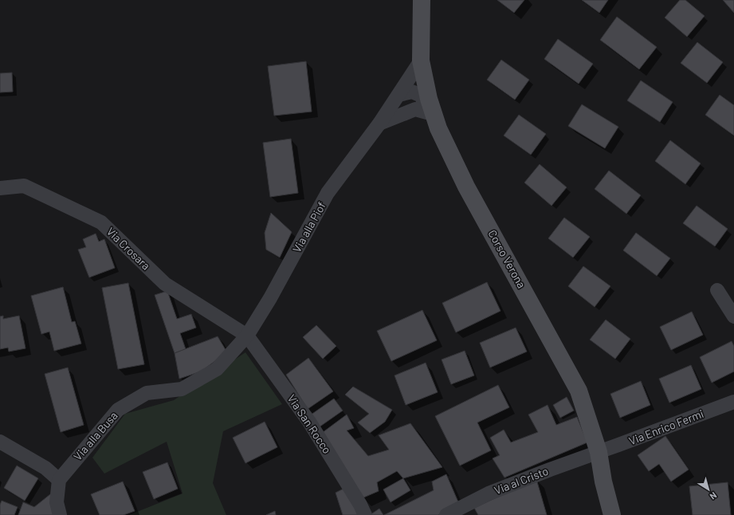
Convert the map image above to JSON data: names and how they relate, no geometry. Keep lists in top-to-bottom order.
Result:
{
  "streets": {
    "main road": ["Corso Verona"],
    "street": [
      "Via alla Piof",
      "Via Crosara",
      "Via San Rocco",
      "Via Enrico Fermi",
      "Via alla Busa",
      "Via al Cristo"
    ]
  },
  "crossings": [
    ["Via alla Piof", "Via Crosara"],
    ["Via alla Piof", "Corso Verona"],
    ["Via alla Piof", "Via San Rocco"],
    ["Via alla Piof", "Via alla Busa"],
    ["Via Crosara", "Via San Rocco"],
    ["Via Crosara", "Via alla Busa"],
    ["Corso Verona", "Via Enrico Fermi"],
    ["Corso Verona", "Via al Cristo"],
    ["Via San Rocco", "Via alla Busa"],
    ["Via Enrico Fermi", "Via al Cristo"]
  ],
  "north": "bottom right"
}
